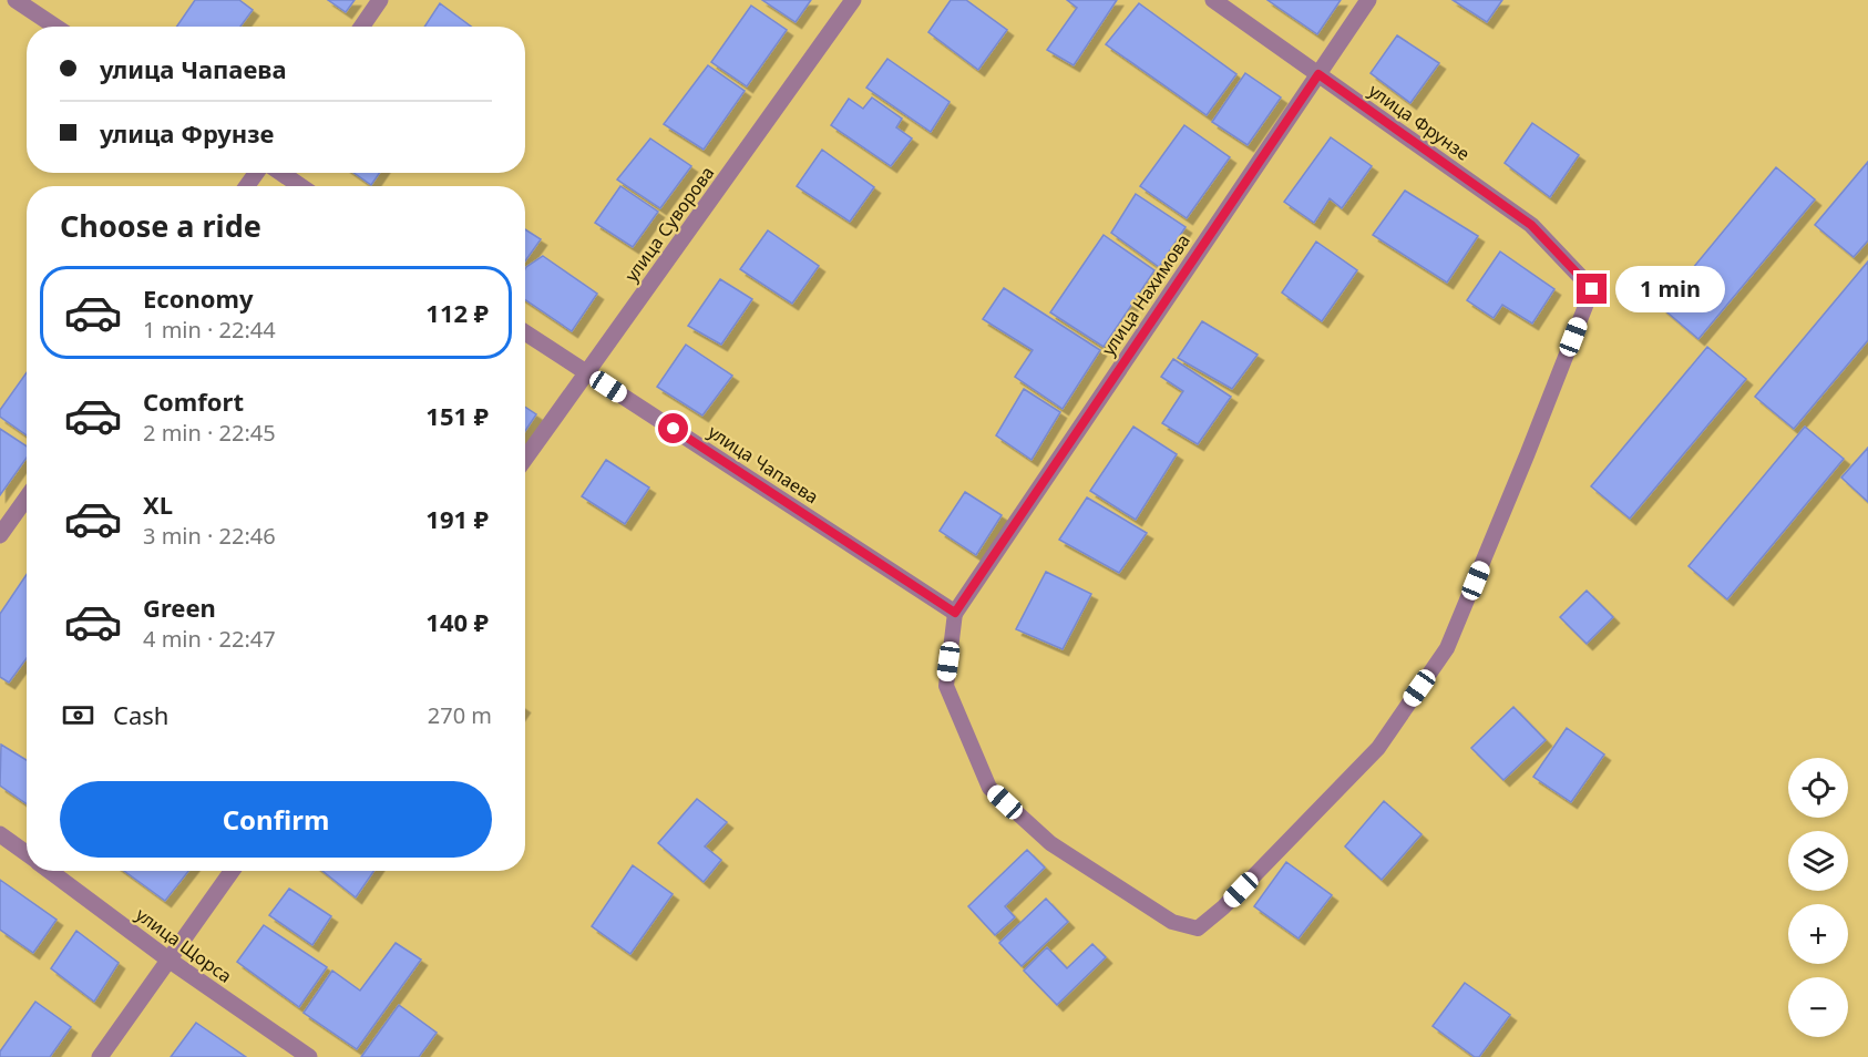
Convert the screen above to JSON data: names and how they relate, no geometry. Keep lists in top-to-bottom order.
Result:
{
  "streets": {
    "street": [
      "улица Фрунзе",
      "улица Суворова",
      "улица Нахимова",
      "улица Чапаева",
      "улица Щорса"
    ]
  },
  "crossings": [
    ["улица Фрунзе", "улица Нахимова"],
    ["улица Суворова", "улица Чапаева"],
    ["улица Нахимова", "улица Чапаева"]
  ],
  "page": {
    "banner": ["улица Чапаева", "улица Фрунзе"],
    "heading": "Choose a ride",
    "bubble": "1 min",
    "list": [
      {
        "name": "Economy",
        "note": "1 min · 22:44",
        "value": "112 ₽"
      },
      {
        "name": "Comfort",
        "note": "2 min · 22:45",
        "value": "151 ₽"
      },
      {
        "name": "XL",
        "note": "3 min · 22:46",
        "value": "191 ₽"
      },
      {
        "name": "Green",
        "note": "4 min · 22:47",
        "value": "140 ₽"
      }
    ],
    "pay": ["Cash", "270 m"],
    "map_buttons": ["+", "−"],
    "buttons": "Confirm"
  }
}
